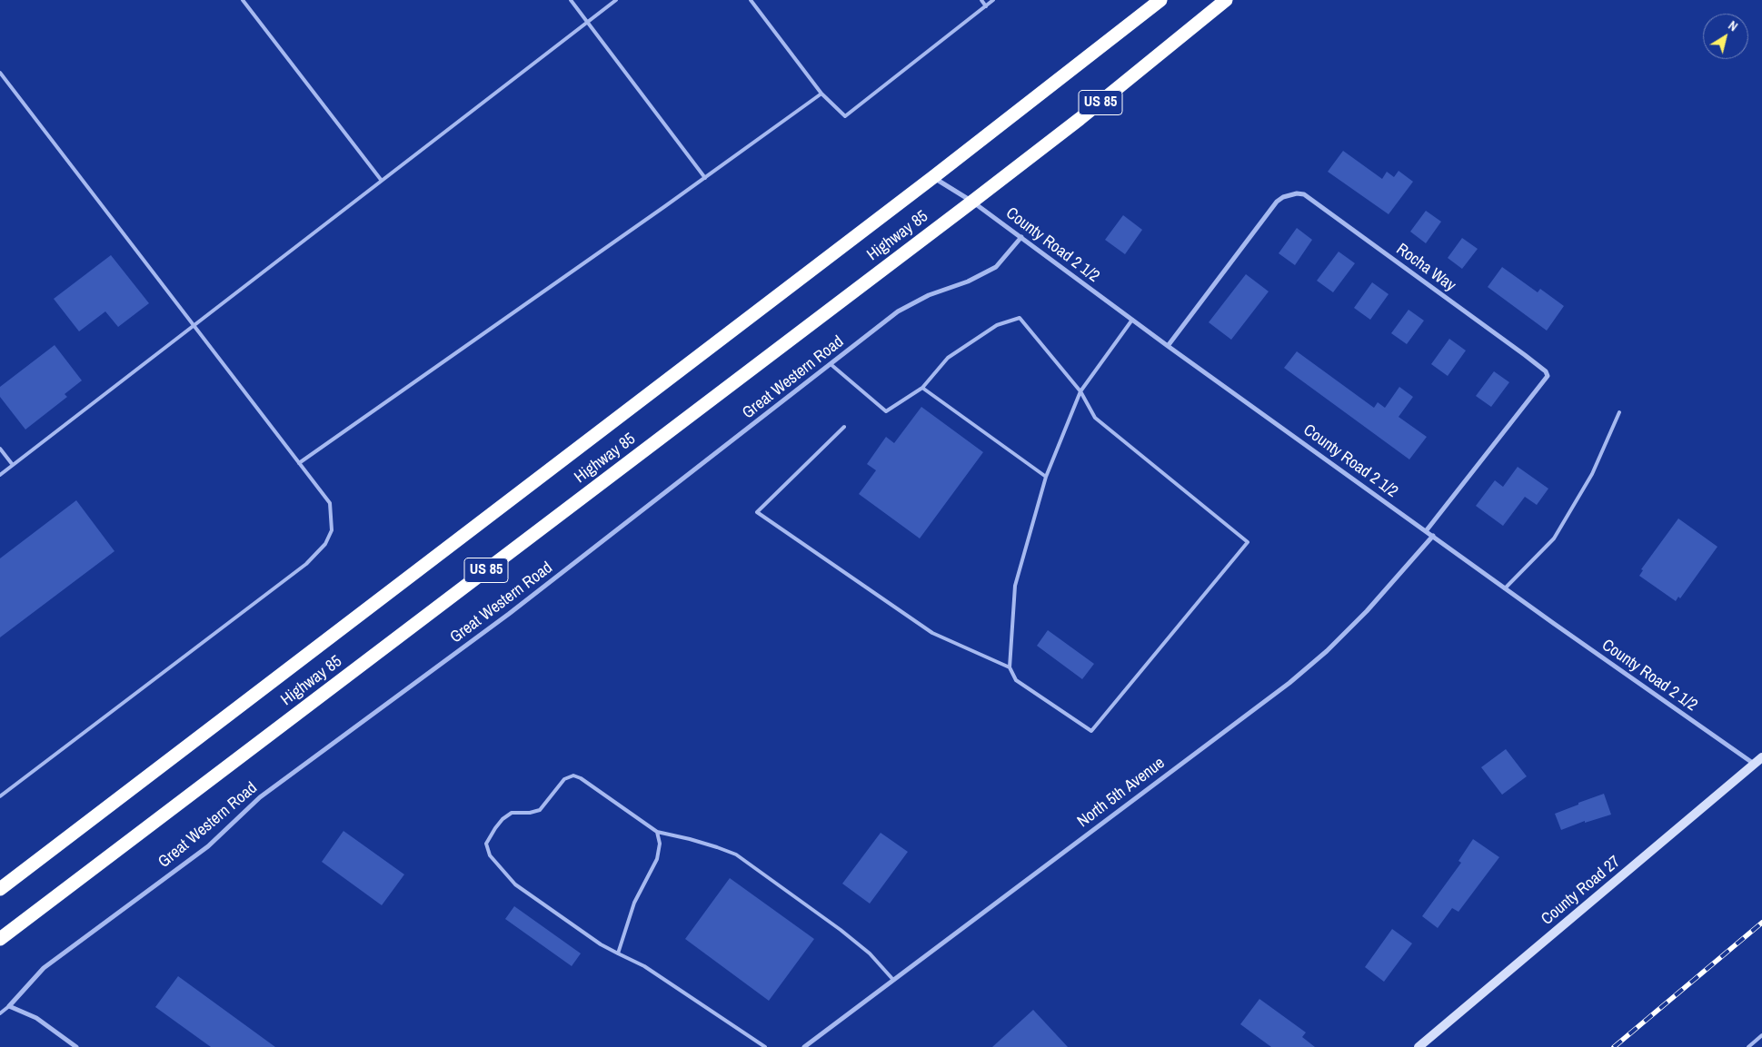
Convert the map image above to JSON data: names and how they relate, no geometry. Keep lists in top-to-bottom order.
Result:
{
  "streets": {
    "highway": ["US 85", "Highway 85"],
    "street": [
      "County Road 2 1/2",
      "Rocha Way",
      "Great Western Road",
      "North 5th Avenue",
      "County Road 27"
    ]
  },
  "crossings": [
    ["Highway 85", "County Road 2 1/2"],
    ["County Road 2 1/2", "Rocha Way"],
    ["County Road 2 1/2", "Great Western Road"],
    ["County Road 2 1/2", "North 5th Avenue"],
    ["County Road 2 1/2", "County Road 27"]
  ],
  "north": "top right"
}
